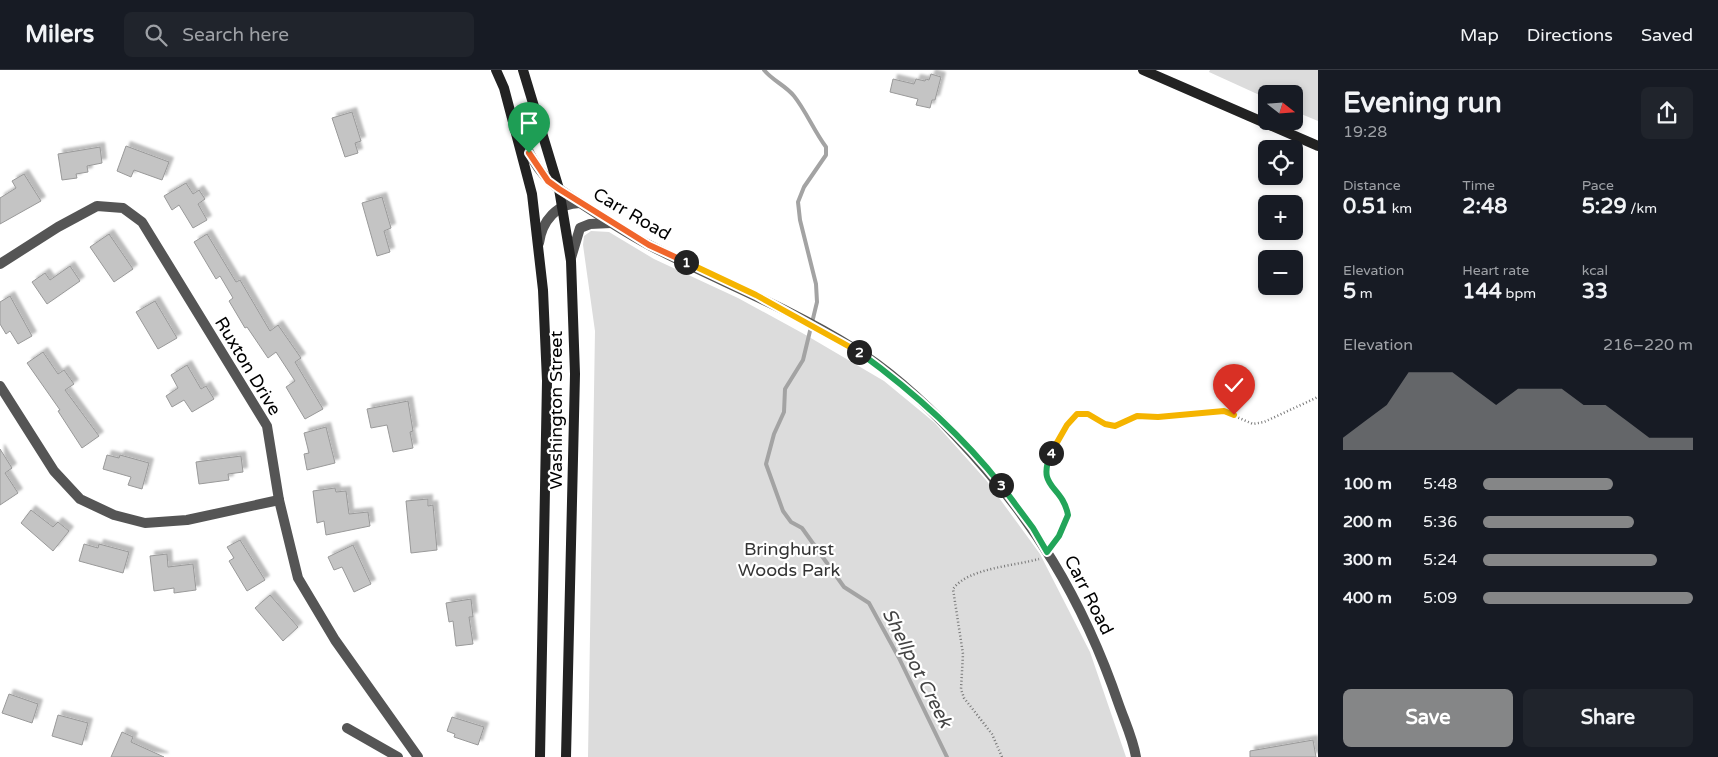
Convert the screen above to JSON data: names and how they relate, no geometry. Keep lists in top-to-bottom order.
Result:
{
  "streets": {
    "main road": ["Washington Street"],
    "street": ["Carr Road", "Ruxton Drive"]
  },
  "crossings": [
    ["Carr Road", "Washington Street"]
  ],
  "water": ["Shellpot Creek"],
  "parks": ["Bringhurst Woods Park"],
  "north": "right",
  "page": {
    "header": "Milers",
    "search": "Search here",
    "nav": ["Map", "Directions", "Saved"],
    "heading": ["Evening run", "19:28"],
    "map_buttons": ["+", "−"],
    "stats": [
      ["Distance", "0.51 km"],
      ["Time", "2:48"],
      ["Pace", "5:29 /km"],
      ["Elevation", "5 m"],
      ["Heart rate", "144 bpm"],
      ["kcal", "33"]
    ],
    "pins": [
      "1",
      "2",
      "4",
      "3"
    ],
    "chart": ["Elevation", "216–220 m"],
    "list": [
      {
        "name": "100 m",
        "note": "5:48"
      },
      {
        "name": "200 m",
        "note": "5:36"
      },
      {
        "name": "300 m",
        "note": "5:24"
      },
      {
        "name": "400 m",
        "note": "5:09"
      }
    ],
    "buttons": ["Save", "Share"]
  }
}
